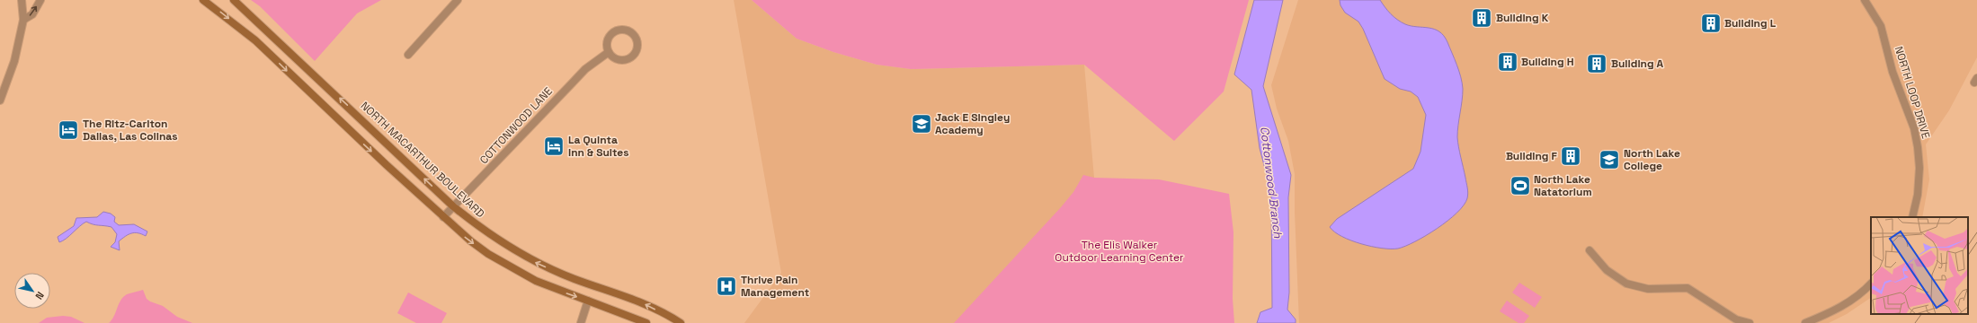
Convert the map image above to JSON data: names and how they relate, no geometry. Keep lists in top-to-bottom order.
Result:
{
  "streets": {
    "main road": ["NORTH MACARTHUR BOULEVARD"],
    "street": ["NORTH LOOP DRIVE", "COTTONWOOD LANE"]
  },
  "crossings": [
    ["COTTONWOOD LANE", "NORTH MACARTHUR BOULEVARD"]
  ],
  "water": ["Cottonwood Branch"],
  "parks": ["The Elis Walker Outdoor Learning Center"],
  "places": {
    "building": [
      "Building K",
      "Building L",
      "Building H",
      "Building A",
      "Building F"
    ],
    "school or university": ["Jack E Singley Academy", "North Lake College"],
    "hotel": ["The Ritz-Carlton Dallas, Las Colinas", "La Quinta Inn & Suites"],
    "sports": ["North Lake Natatorium"],
    "hospital": ["Thrive Pain Management"]
  },
  "north": "bottom right"
}
